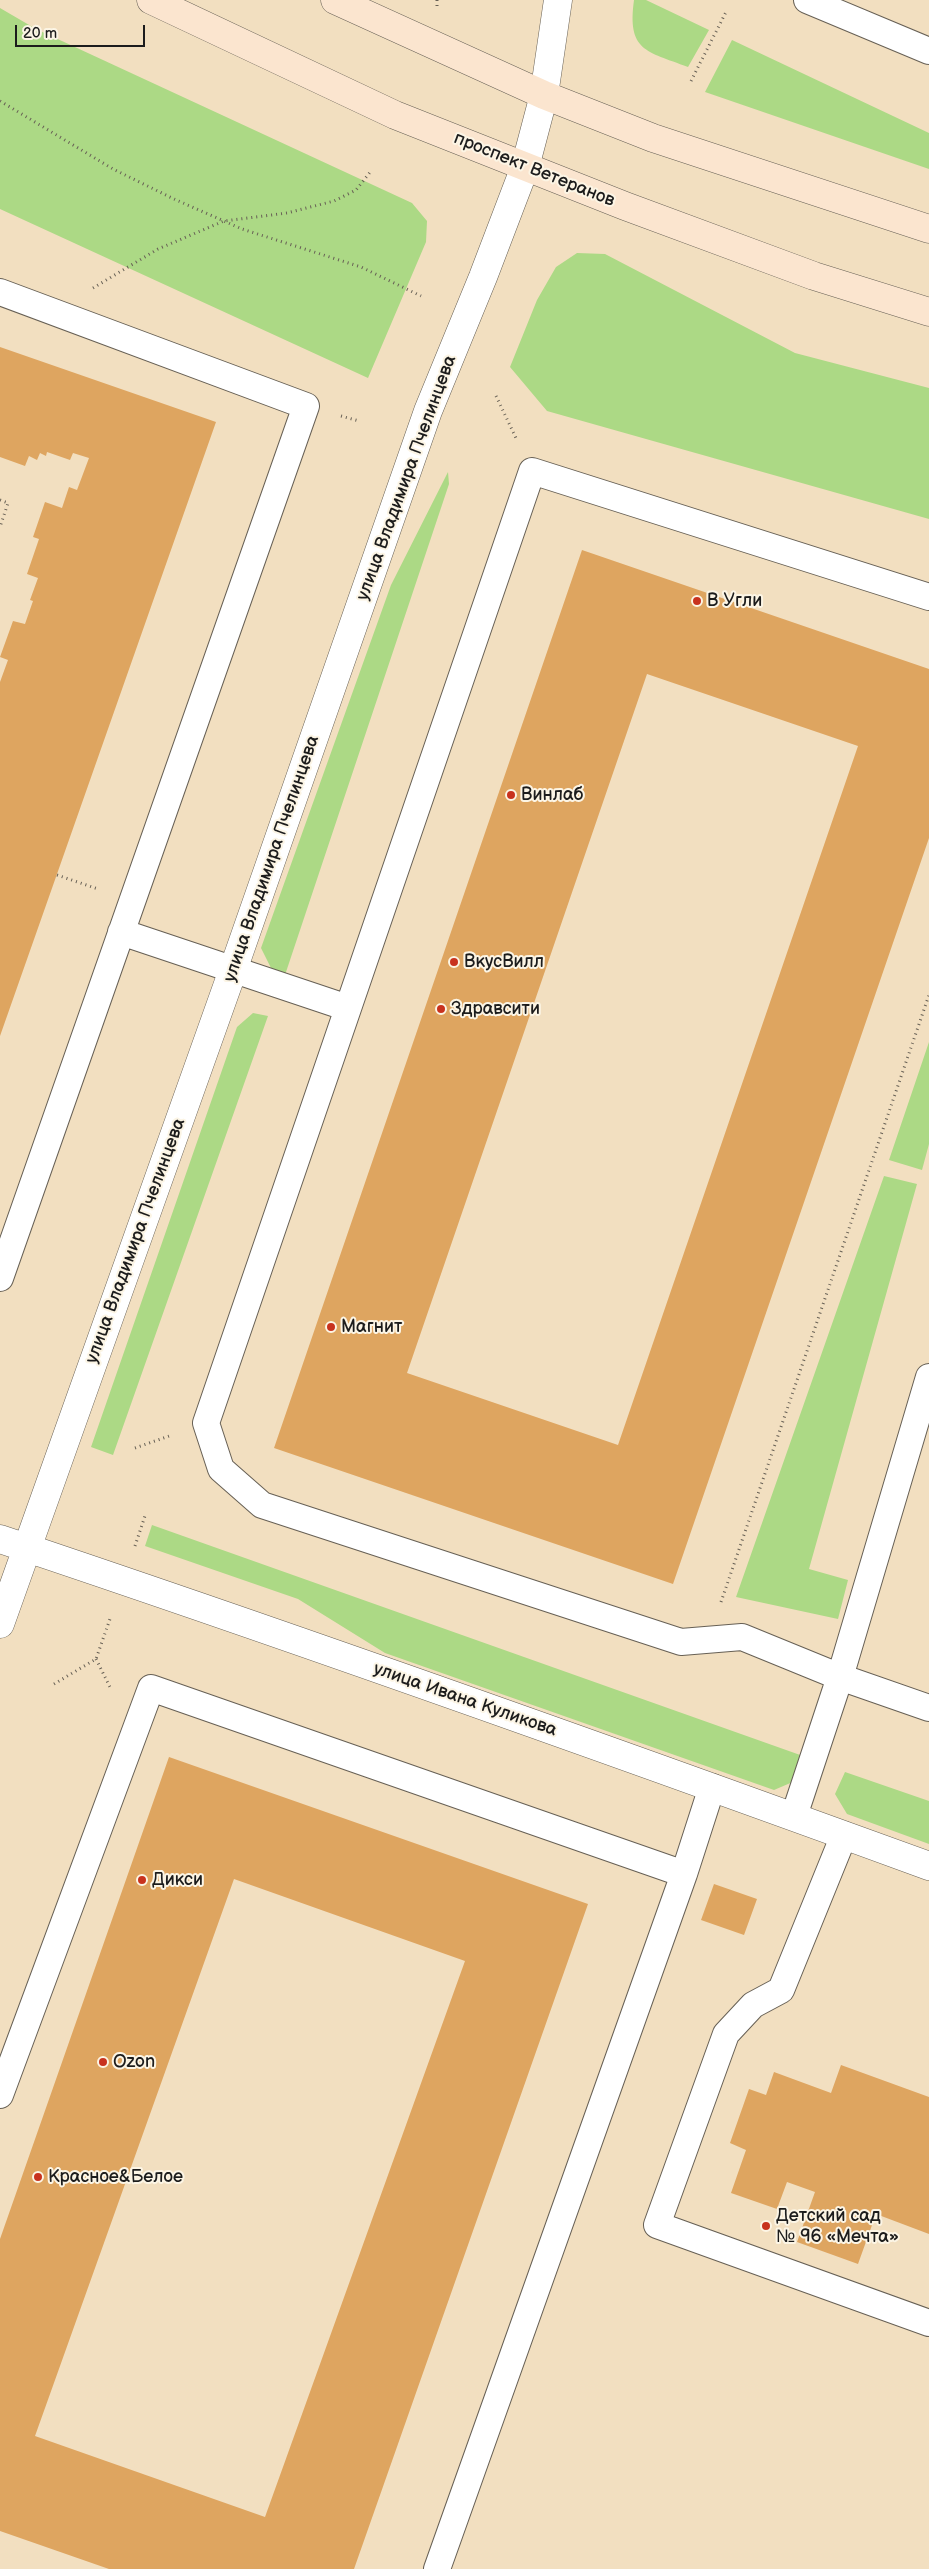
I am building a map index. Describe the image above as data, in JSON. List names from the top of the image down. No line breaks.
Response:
{"streets":{"main road":["проспект Ветеранов"],"street":["улица Владимира Пчелинцева","улица Ивана Куликова"]},"crossings":[["проспект Ветеранов","улица Владимира Пчелинцева"],["улица Владимира Пчелинцева","улица Ивана Куликова"]],"places":["В Угли","Винлаб","ВкусВилл","Здравсити","Магнит","Дикси","Ozon","Красное&Белое","Детский сад № 96 «Мечта»"],"scale_bar":"20 m"}
